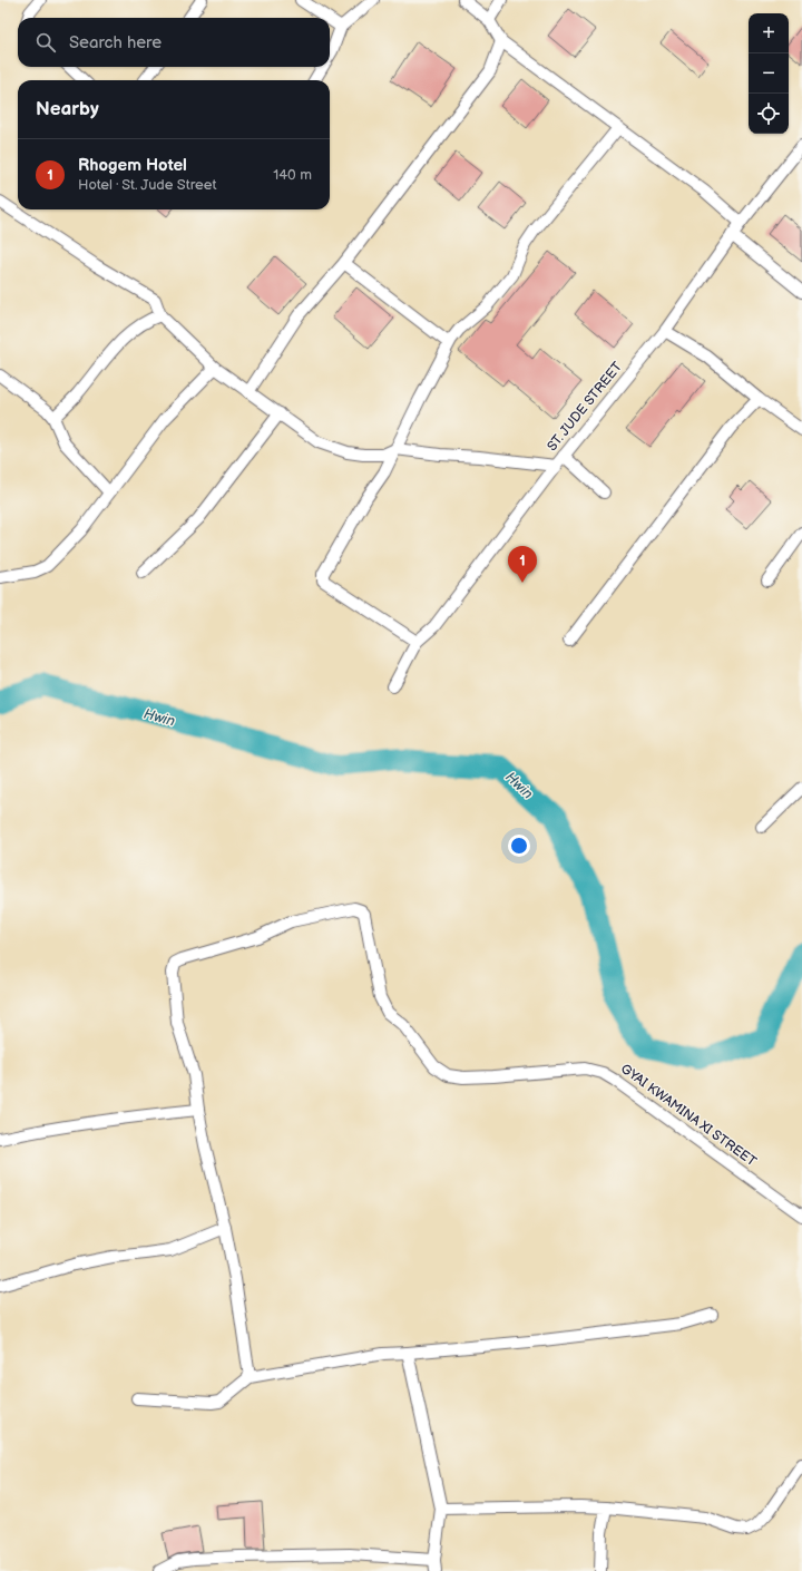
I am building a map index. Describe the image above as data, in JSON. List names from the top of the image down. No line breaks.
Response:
{"streets":{"street":["ST. JUDE STREET","GYAI KWAMINA XI STREET"]},"water":["Hwin"],"page":{"map_buttons":["+","−"],"search":"Search here","heading":"Nearby","list":[{"mark":"1","name":"Rhogem Hotel","note":"Hotel · St. Jude Street","value":"140 m"}],"pins":"1"}}
